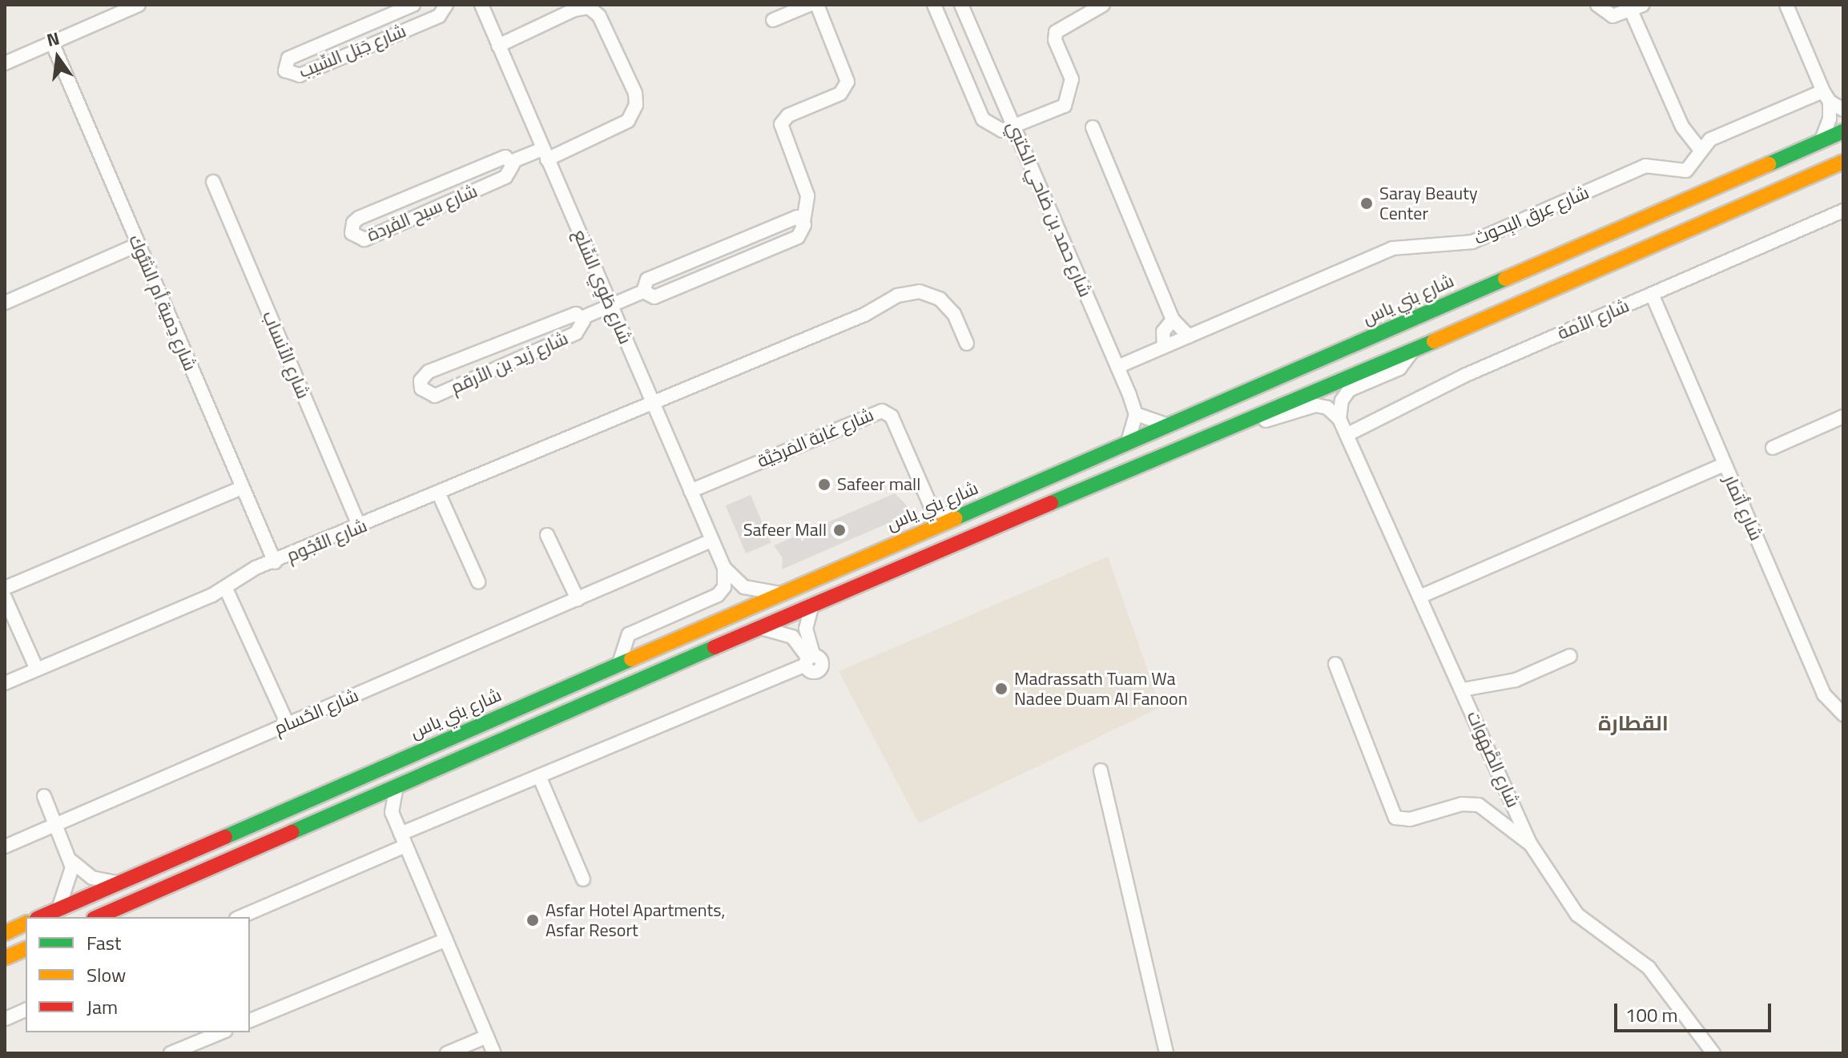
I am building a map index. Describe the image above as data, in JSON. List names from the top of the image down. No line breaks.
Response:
{"streets":{"main road":["شارع بني ياس"],"street":["شارع جَبَل السِّيب","شارع حمد بن ضاحي الكتبي","شارع سيح الفَردة","شارع عِرق البِحوث","شارع طَوِي السِّلَع","شارع دِمية أم الشُّوك","شارع الأمة","شارع الأنساب","شارع زَيد بن الأرقم","شارع غابة المَرخِيَّة","شارع أتمار","شارع النُّجُوم","شارع الحُسام","شارع الصَّهَوات"]},"crossings":[["شارع حمد بن ضاحي الكتبي","شارع عِرق البِحوث"],["شارع سيح الفَردة","شارع طَوِي السِّلَع"],["شارع طَوِي السِّلَع","شارع بني ياس"],["شارع طَوِي السِّلَع","شارع زَيد بن الأرقم"],["شارع طَوِي السِّلَع","شارع غابة المَرخِيَّة"],["شارع طَوِي السِّلَع","شارع النُّجُوم"],["شارع طَوِي السِّلَع","شارع الحُسام"],["شارع بني ياس","شارع غابة المَرخِيَّة"],["شارع دِمية أم الشُّوك","شارع النُّجُوم"],["شارع الأمة","شارع أتمار"],["شارع الأمة","شارع الصَّهَوات"],["شارع الأنساب","شارع النُّجُوم"]],"districts":["القطارة"],"places":["Saray Beauty Center","Safeer mall","Safeer Mall","Madrassath Tuam Wa Nadee Duam Al Fanoon","Asfar Hotel Apartments, Asfar Resort"],"legend":["Fast","Slow","Jam"],"scale_bar":"100 m","north":"top"}
